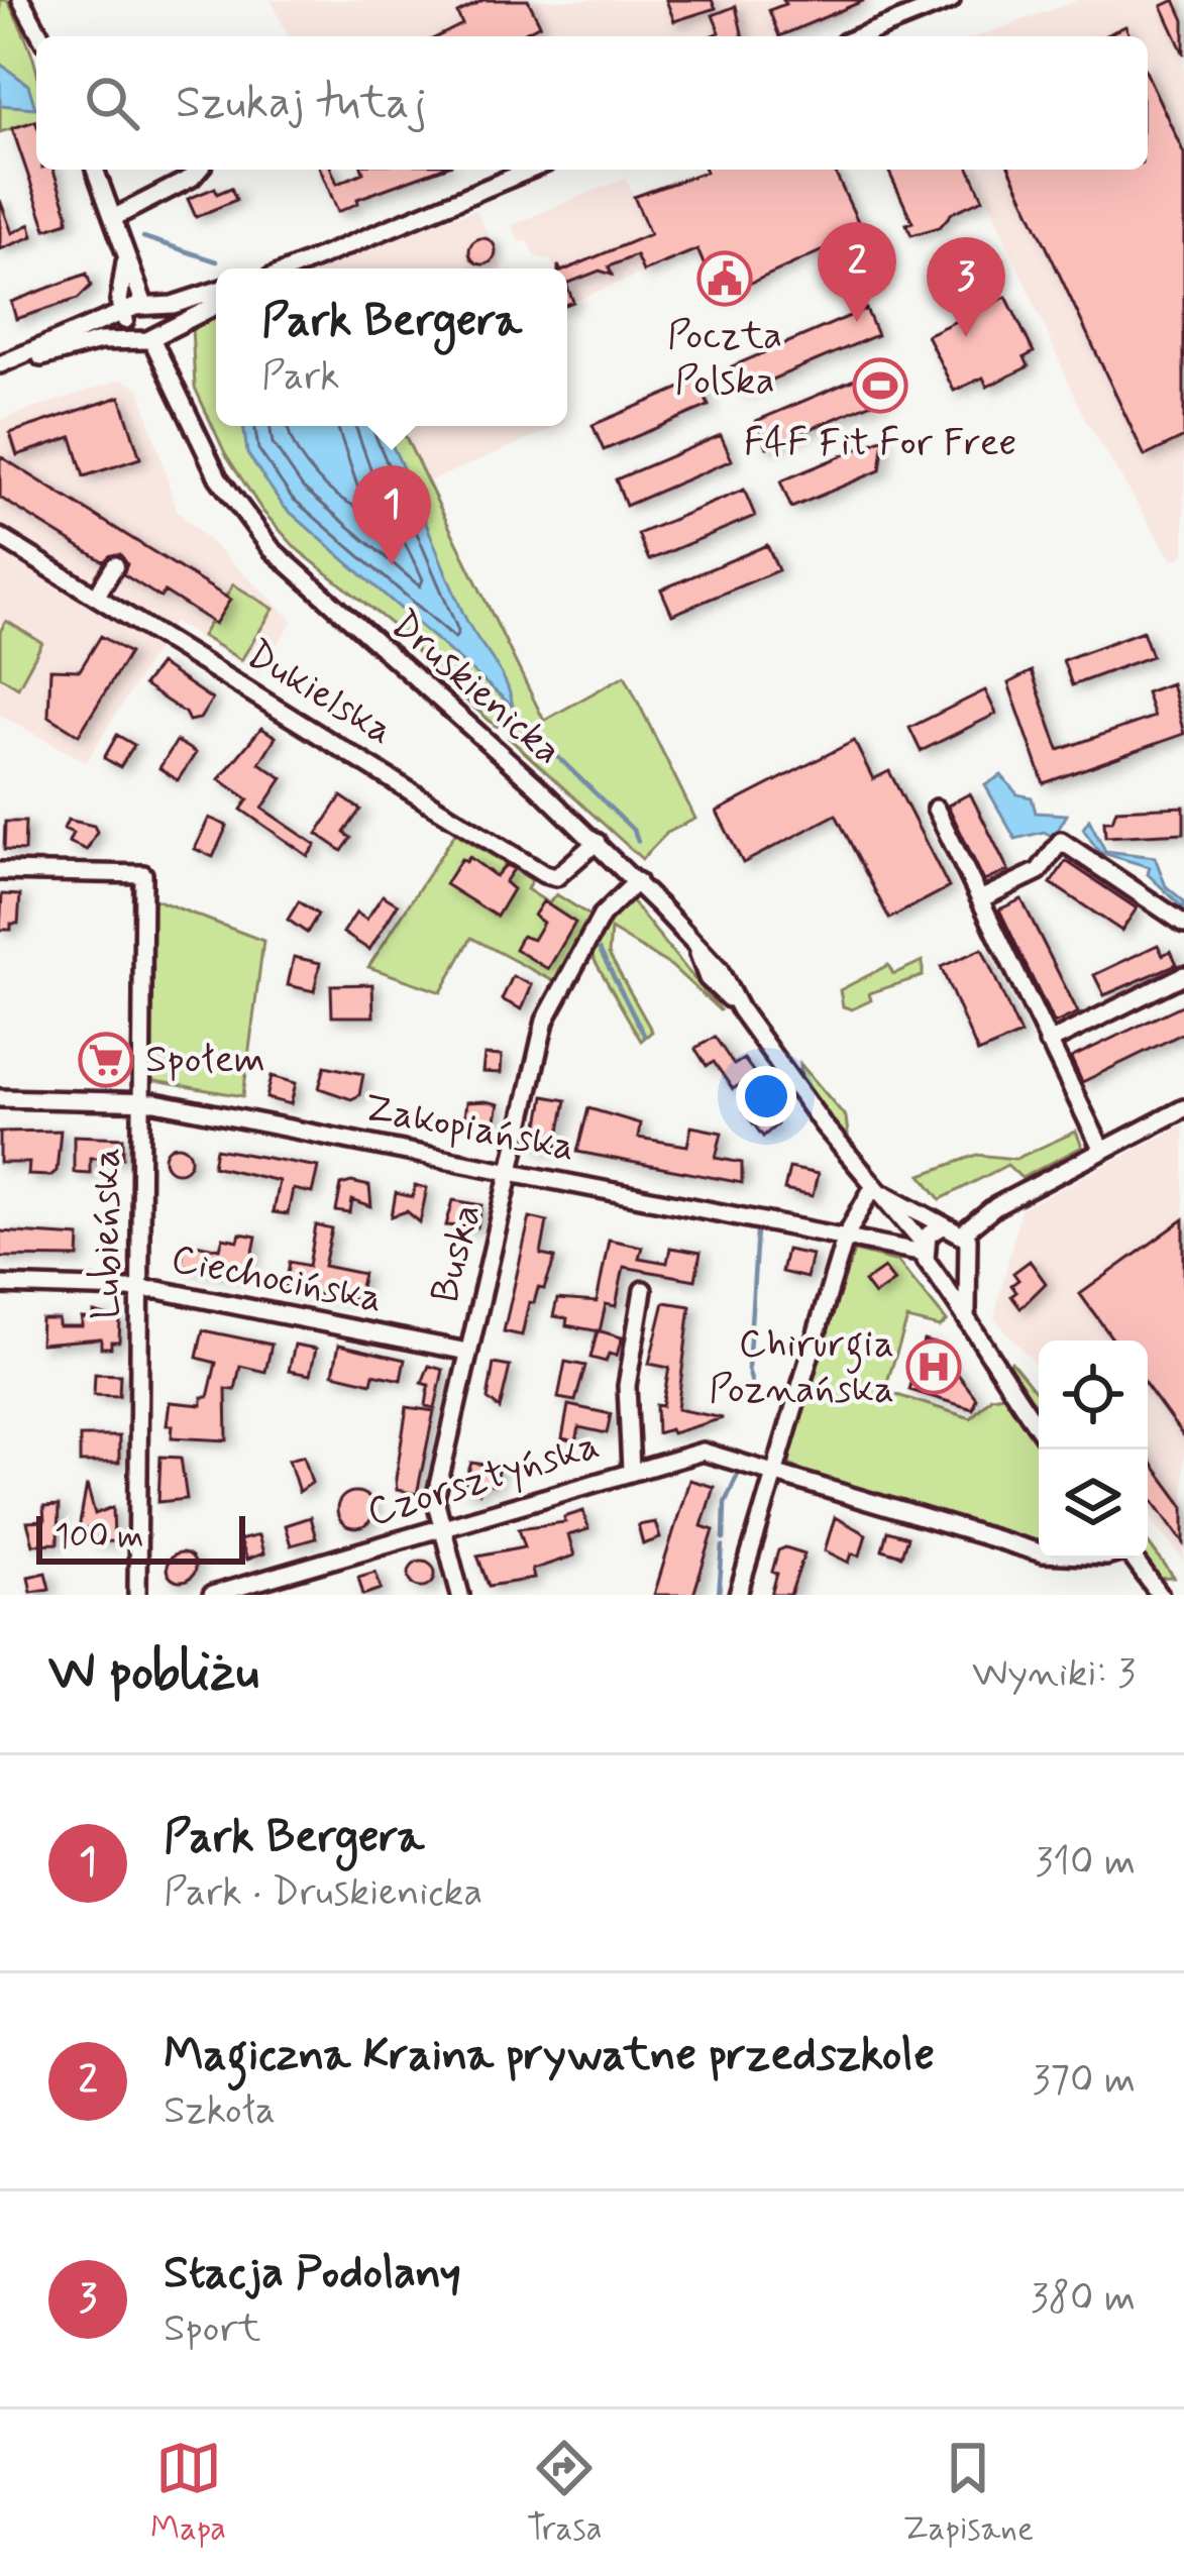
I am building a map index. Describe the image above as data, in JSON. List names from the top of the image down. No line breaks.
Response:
{"streets":{"street":["Druskienicka","Dukielska","Zakopiańska","Lubieńska","Buska","Ciechocińska","Czorsztyńska"]},"crossings":[["Druskienicka","Dukielska"],["Druskienicka","Zakopiańska"],["Druskienicka","Buska"],["Zakopiańska","Lubieńska"],["Zakopiańska","Buska"],["Lubieńska","Ciechocińska"],["Buska","Ciechocińska"],["Buska","Czorsztyńska"]],"places":{"public building":["Poczta Polska"],"sports":["F4F Fit For Free"],"supermarket":["Społem"],"hospital":["Chirurgia Poznańska"]},"scale_bar":"100 m","page":{"search":"Szukaj tutaj","pins":["2","3","1"],"popup":["Park Bergera","Park"],"scale":"100 m","heading":["W pobliżu","Wyniki: 3"],"list":[{"mark":"1","name":"Park Bergera","note":"Park · Druskienicka","value":"310 m"},{"mark":"2","name":"Magiczna Kraina prywatne przedszkole","note":"Szkoła","value":"370 m"},{"mark":"3","name":"Stacja Podolany","note":"Sport","value":"380 m"}],"nav":["Mapa","Trasa","Zapisane"]}}
